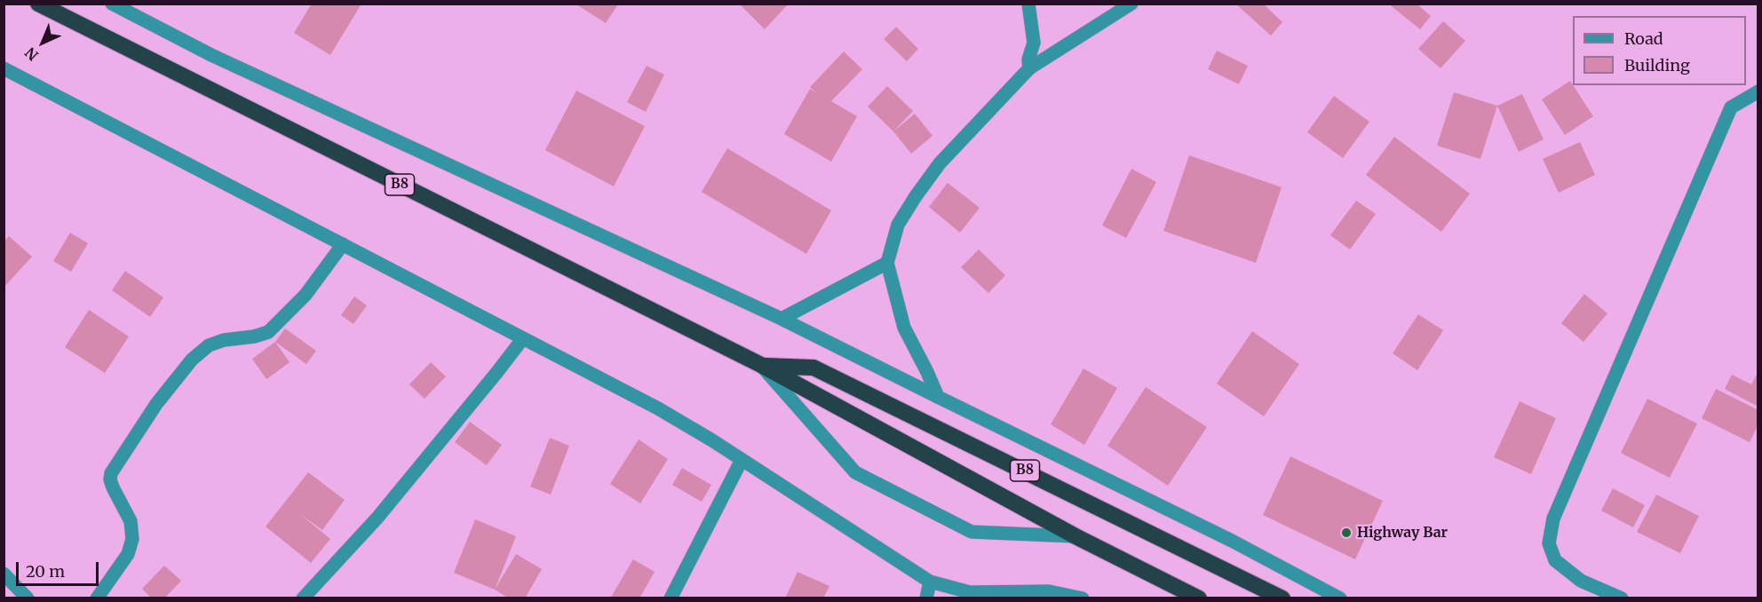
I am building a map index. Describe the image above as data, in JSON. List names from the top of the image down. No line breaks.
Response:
{"streets":{"highway":["B8"]},"places":["Highway Bar"],"legend":["Road","Building"],"scale_bar":"20 m","north":"bottom left"}
